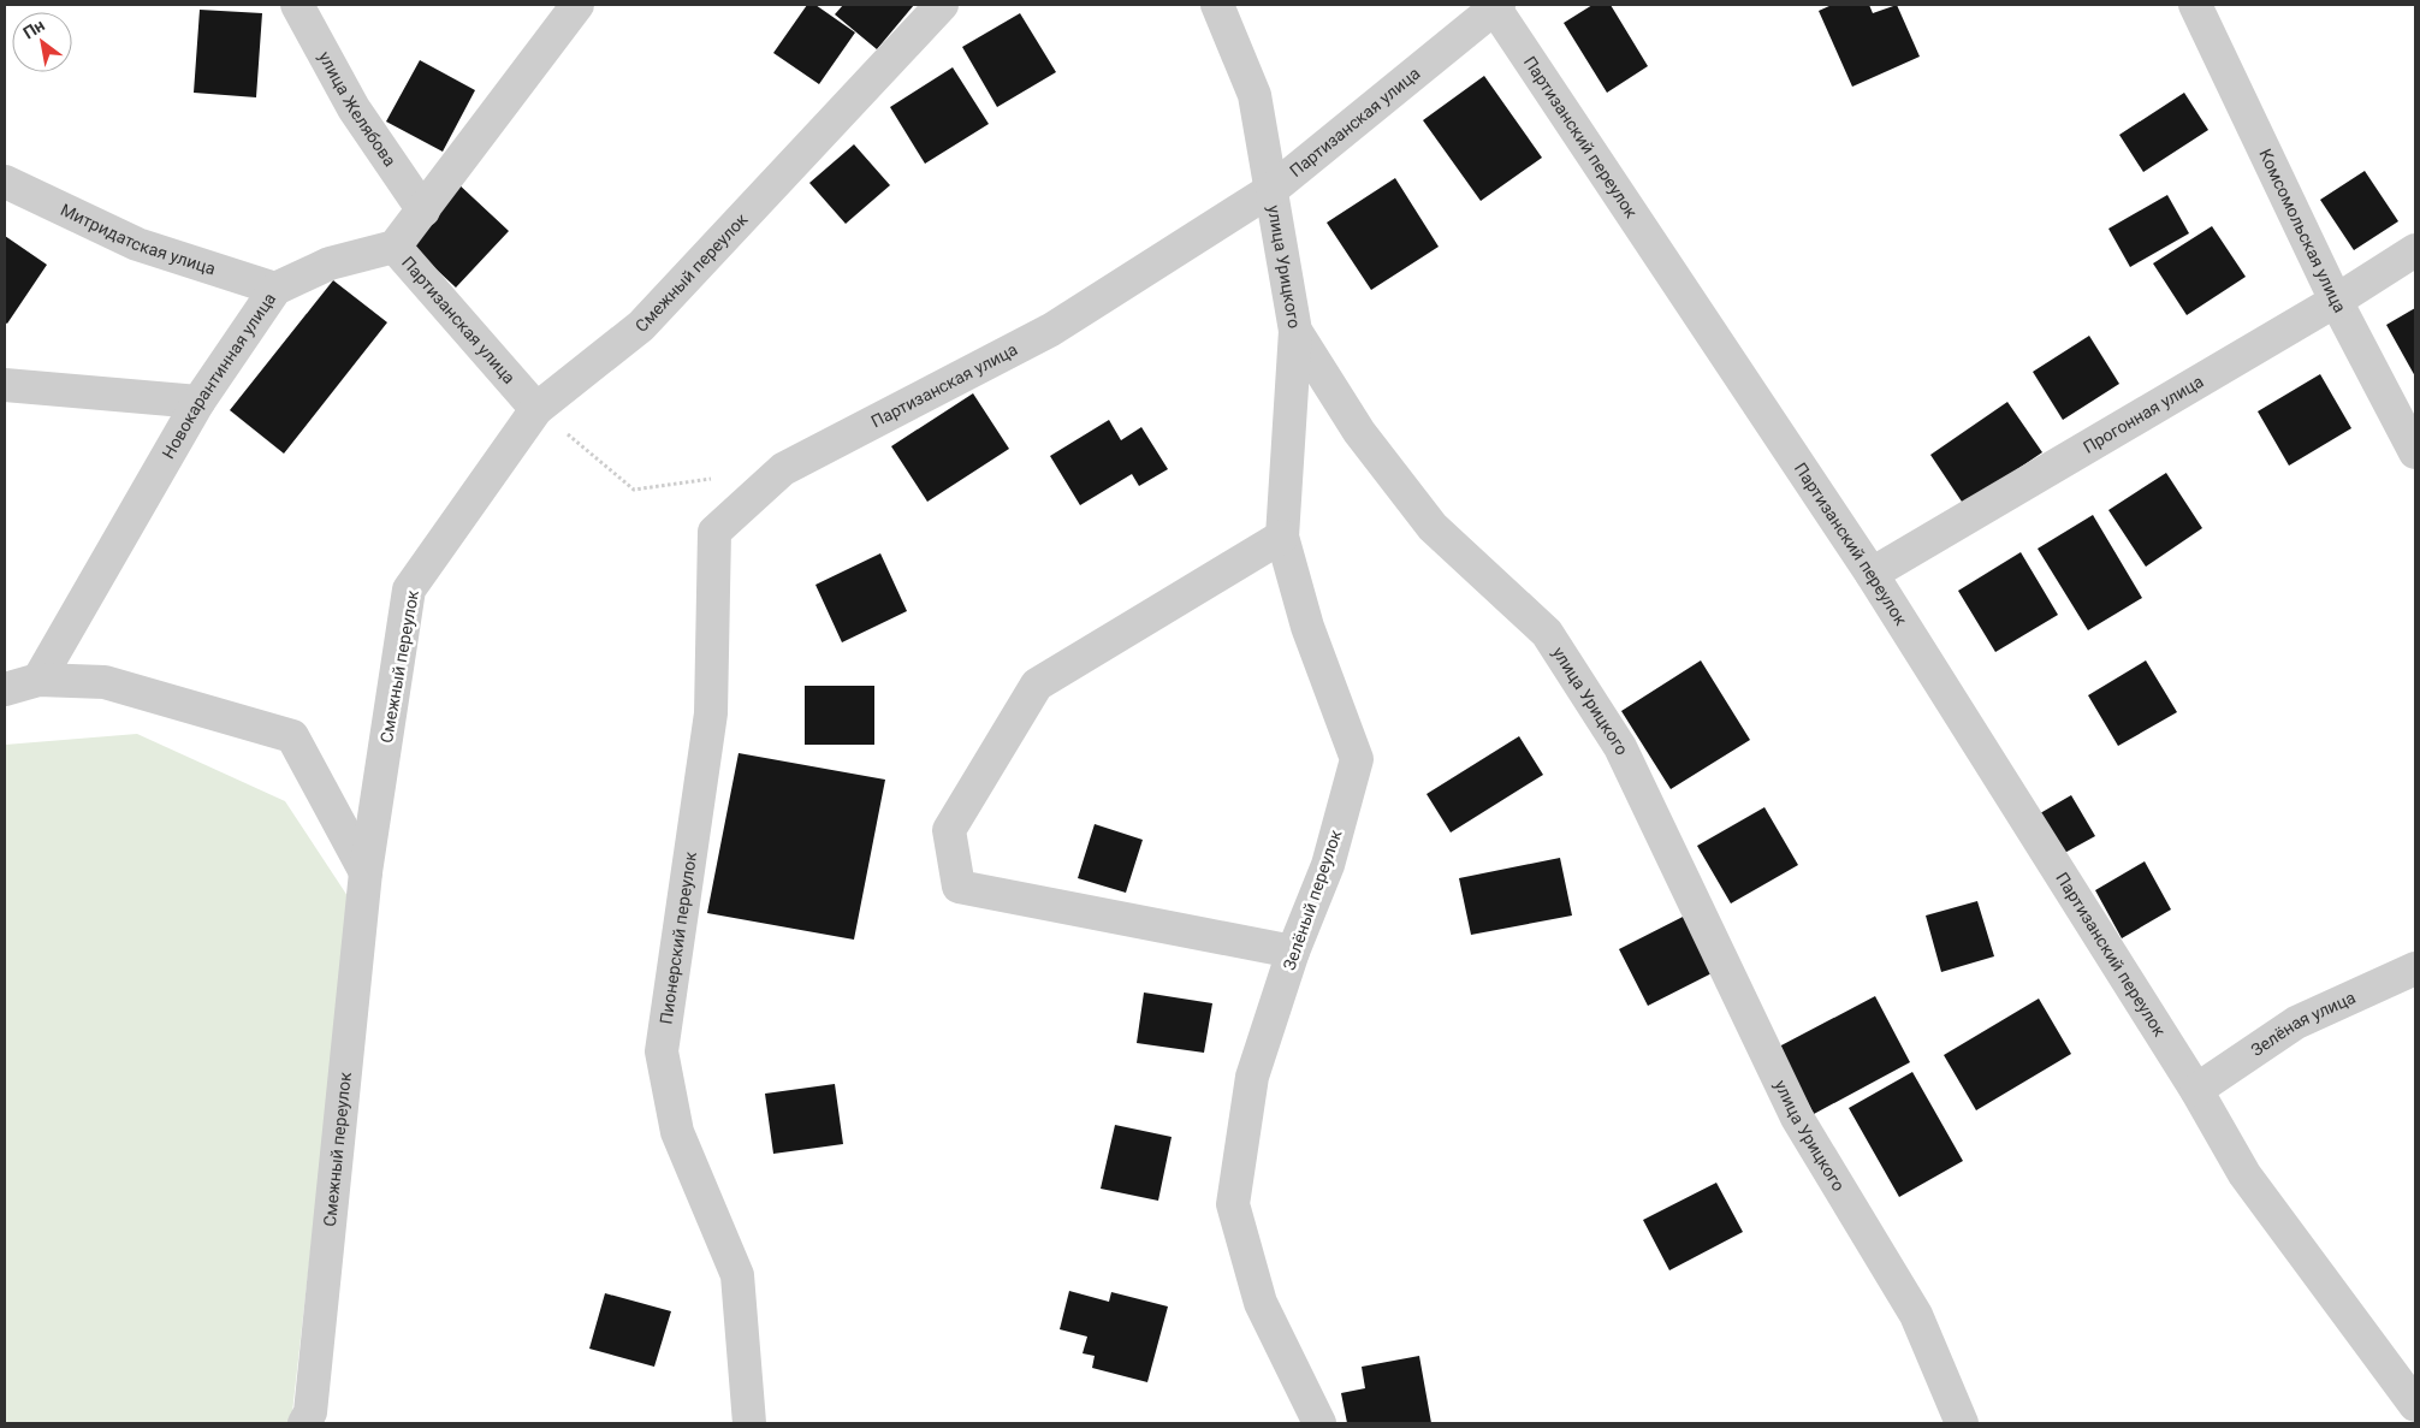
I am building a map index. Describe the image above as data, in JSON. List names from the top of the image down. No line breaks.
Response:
{"streets":{"street":["улица Желябова","Партизанская улица","Партизанский переулок","Комсомольская улица","Митридатская улица","улица Урицкого","Смежный переулок","Новокарантинная улица","Прогонная улица","Зелёный переулок","Пионерский переулок","Зелёная улица"]},"crossings":[["Партизанская улица","Партизанский переулок"],["Партизанская улица","улица Урицкого"],["Партизанская улица","Смежный переулок"],["Партизанская улица","Новокарантинная улица"],["Партизанская улица","Пионерский переулок"],["Партизанский переулок","Прогонная улица"],["Партизанский переулок","Зелёная улица"],["Комсомольская улица","Прогонная улица"],["Митридатская улица","Новокарантинная улица"],["улица Урицкого","Зелёный переулок"]],"north":"top left"}
